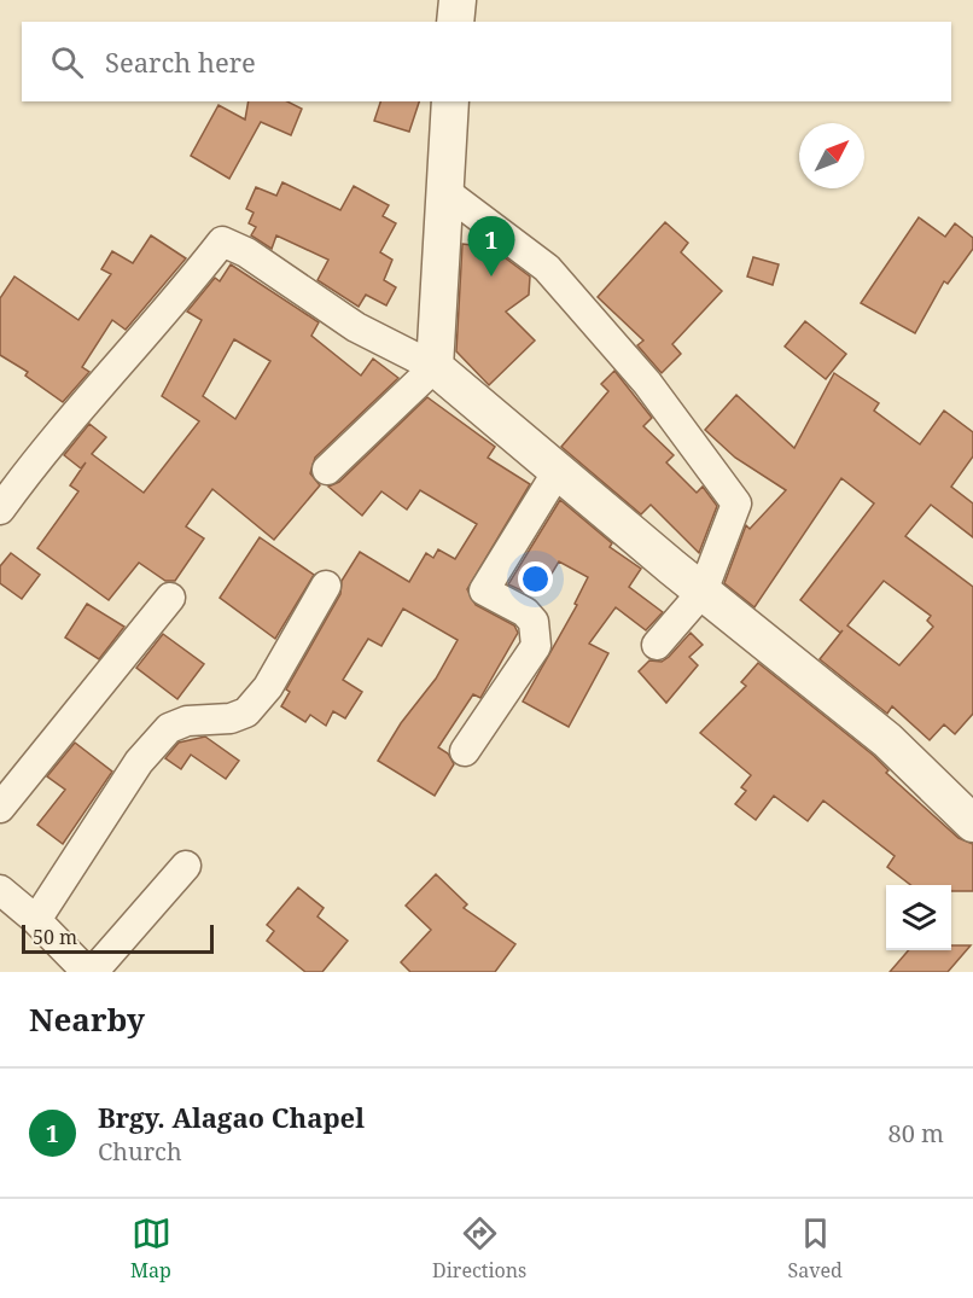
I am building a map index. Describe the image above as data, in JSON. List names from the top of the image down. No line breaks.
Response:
{"scale_bar":"50 m","north":"top right","page":{"search":"Search here","pins":"1","scale":"50 m","heading":"Nearby","list":[{"mark":"1","name":"Brgy. Alagao Chapel","note":"Church","value":"80 m"}],"nav":["Map","Directions","Saved"]}}
